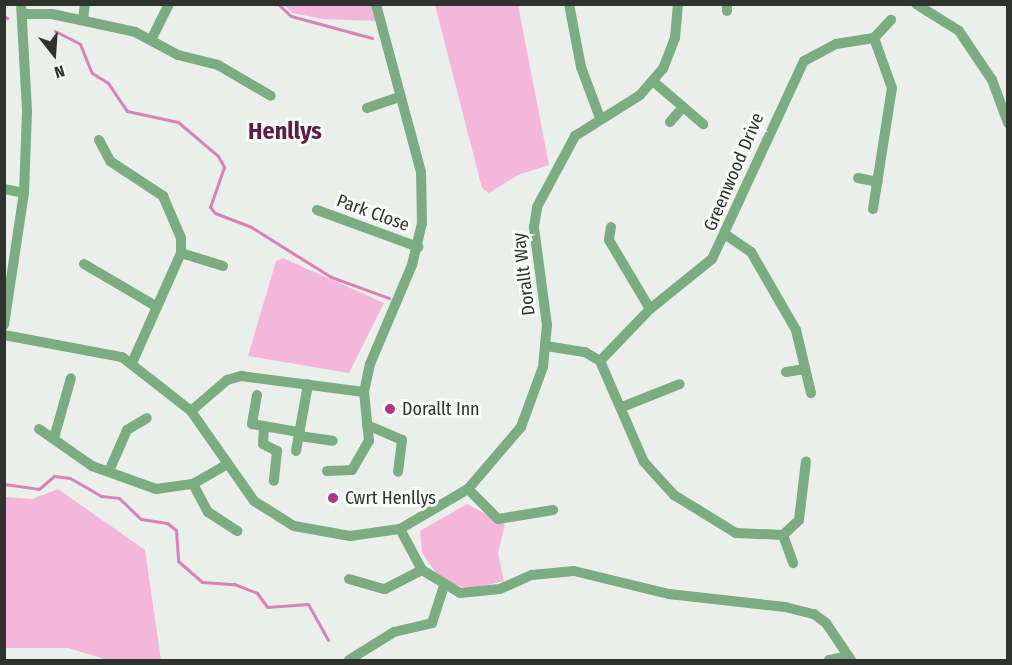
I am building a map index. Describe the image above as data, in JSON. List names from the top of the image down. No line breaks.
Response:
{"streets":{"street":["Greenwood Drive","Park Close","Dorallt Way"]},"districts":["Henllys"],"places":["Dorallt Inn","Cwrt Henllys"],"north":"bottom"}
